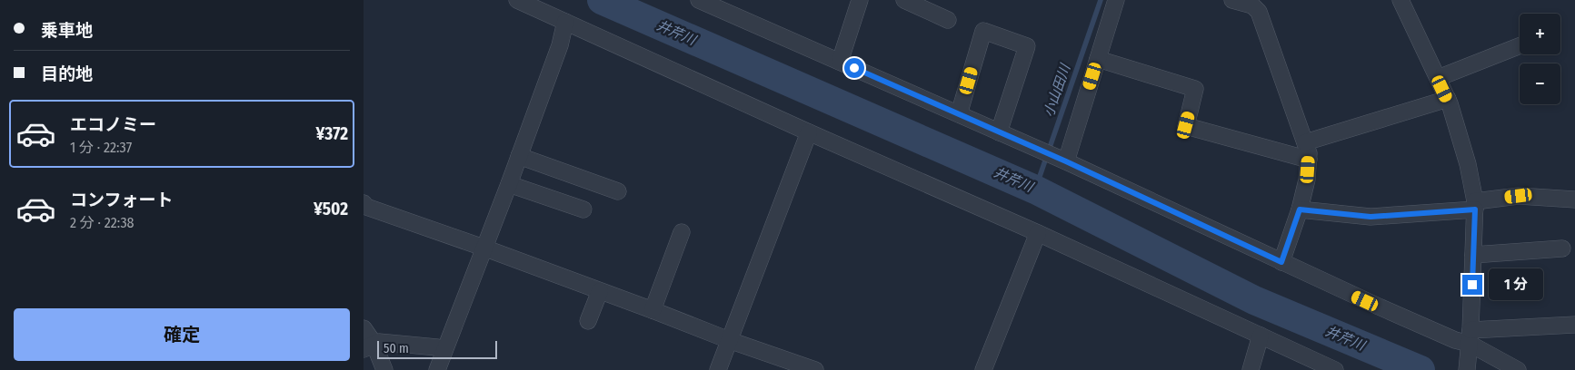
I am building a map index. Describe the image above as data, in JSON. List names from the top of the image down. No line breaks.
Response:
{"water":["井芹川","小山田川"],"scale_bar":"50 m","page":{"banner":["乗車地","目的地"],"map_buttons":["+","−"],"list":[{"name":"エコノミー","note":"1 分 · 22:37","value":"¥372"},{"name":"コンフォート","note":"2 分 · 22:38","value":"¥502"}],"bubble":"1 分","buttons":"確定","scale":"50 m"}}
